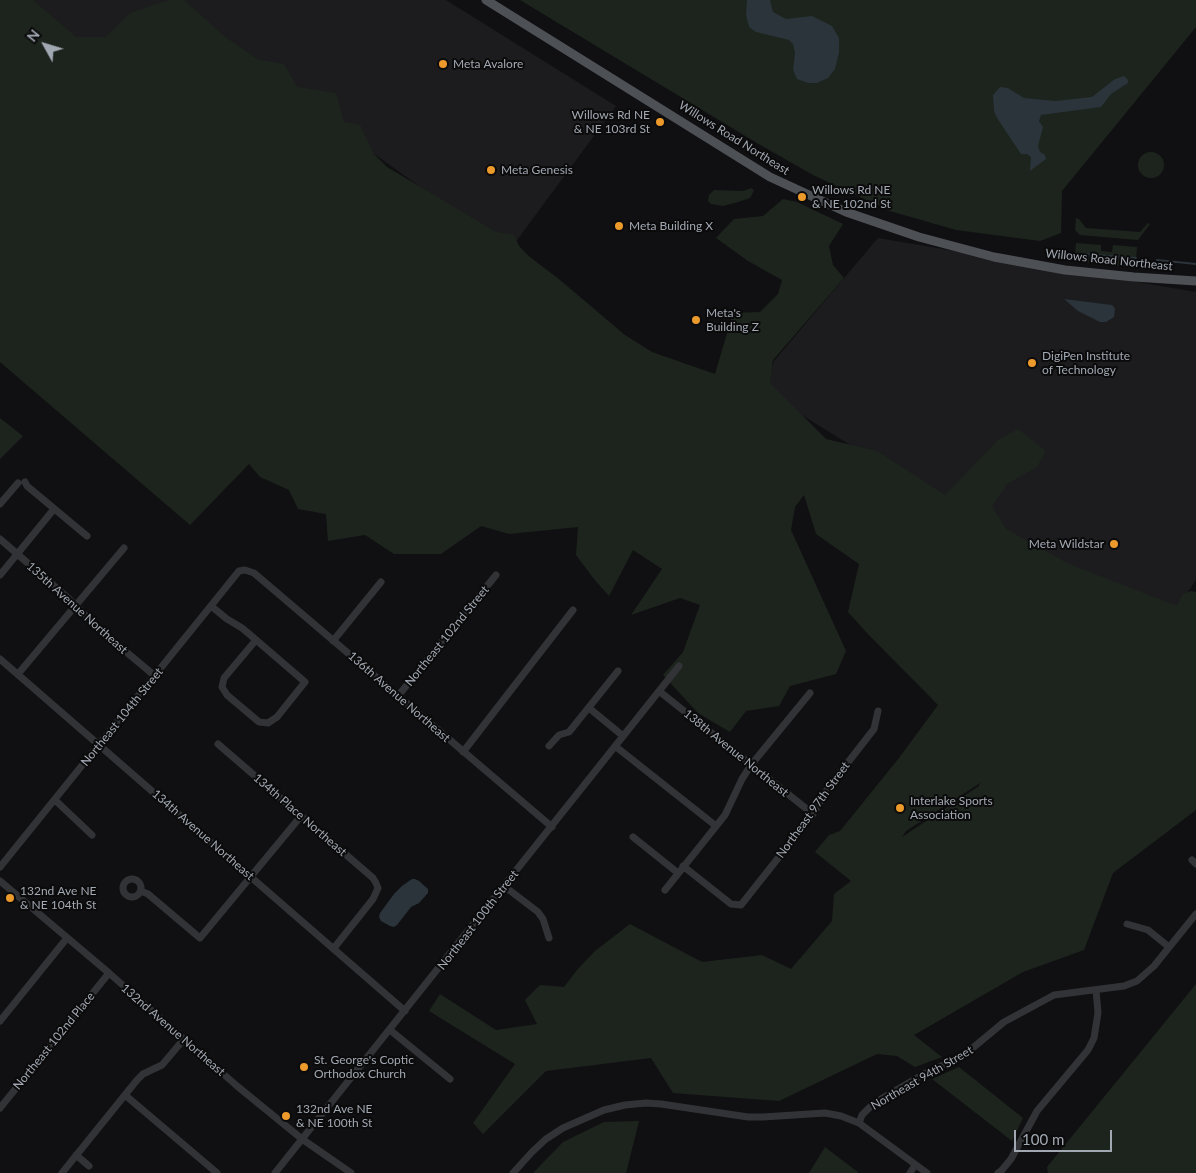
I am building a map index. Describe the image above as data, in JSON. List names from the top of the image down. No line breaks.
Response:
{"streets":{"main road":["Willows Road Northeast"],"street":["135th Avenue Northeast","Northeast 102nd Street","136th Avenue Northeast","Northeast 104th Street","138th Avenue Northeast","Northeast 97th Street","134th Place Northeast","134th Avenue Northeast","Northeast 100th Street","132nd Avenue Northeast","Northeast 102nd Place","Northeast 94th Street"]},"crossings":[["135th Avenue Northeast","Northeast 104th Street"],["Northeast 102nd Street","136th Avenue Northeast"],["136th Avenue Northeast","Northeast 104th Street"],["136th Avenue Northeast","Northeast 100th Street"],["Northeast 104th Street","134th Avenue Northeast"],["138th Avenue Northeast","Northeast 97th Street"],["138th Avenue Northeast","Northeast 100th Street"],["134th Place Northeast","134th Avenue Northeast"],["134th Avenue Northeast","Northeast 100th Street"],["Northeast 100th Street","132nd Avenue Northeast"],["132nd Avenue Northeast","Northeast 102nd Place"]],"places":["Meta Avalore","Willows Rd NE & NE 103rd St","Meta Genesis","Willows Rd NE & NE 102nd St","Meta Building X","Meta's Building Z","DigiPen Institute of Technology","Meta Wildstar","Interlake Sports Association","132nd Ave NE & NE 104th St","St. George's Coptic Orthodox Church","132nd Ave NE & NE 100th St"],"scale_bar":"100 m","north":"top left"}
